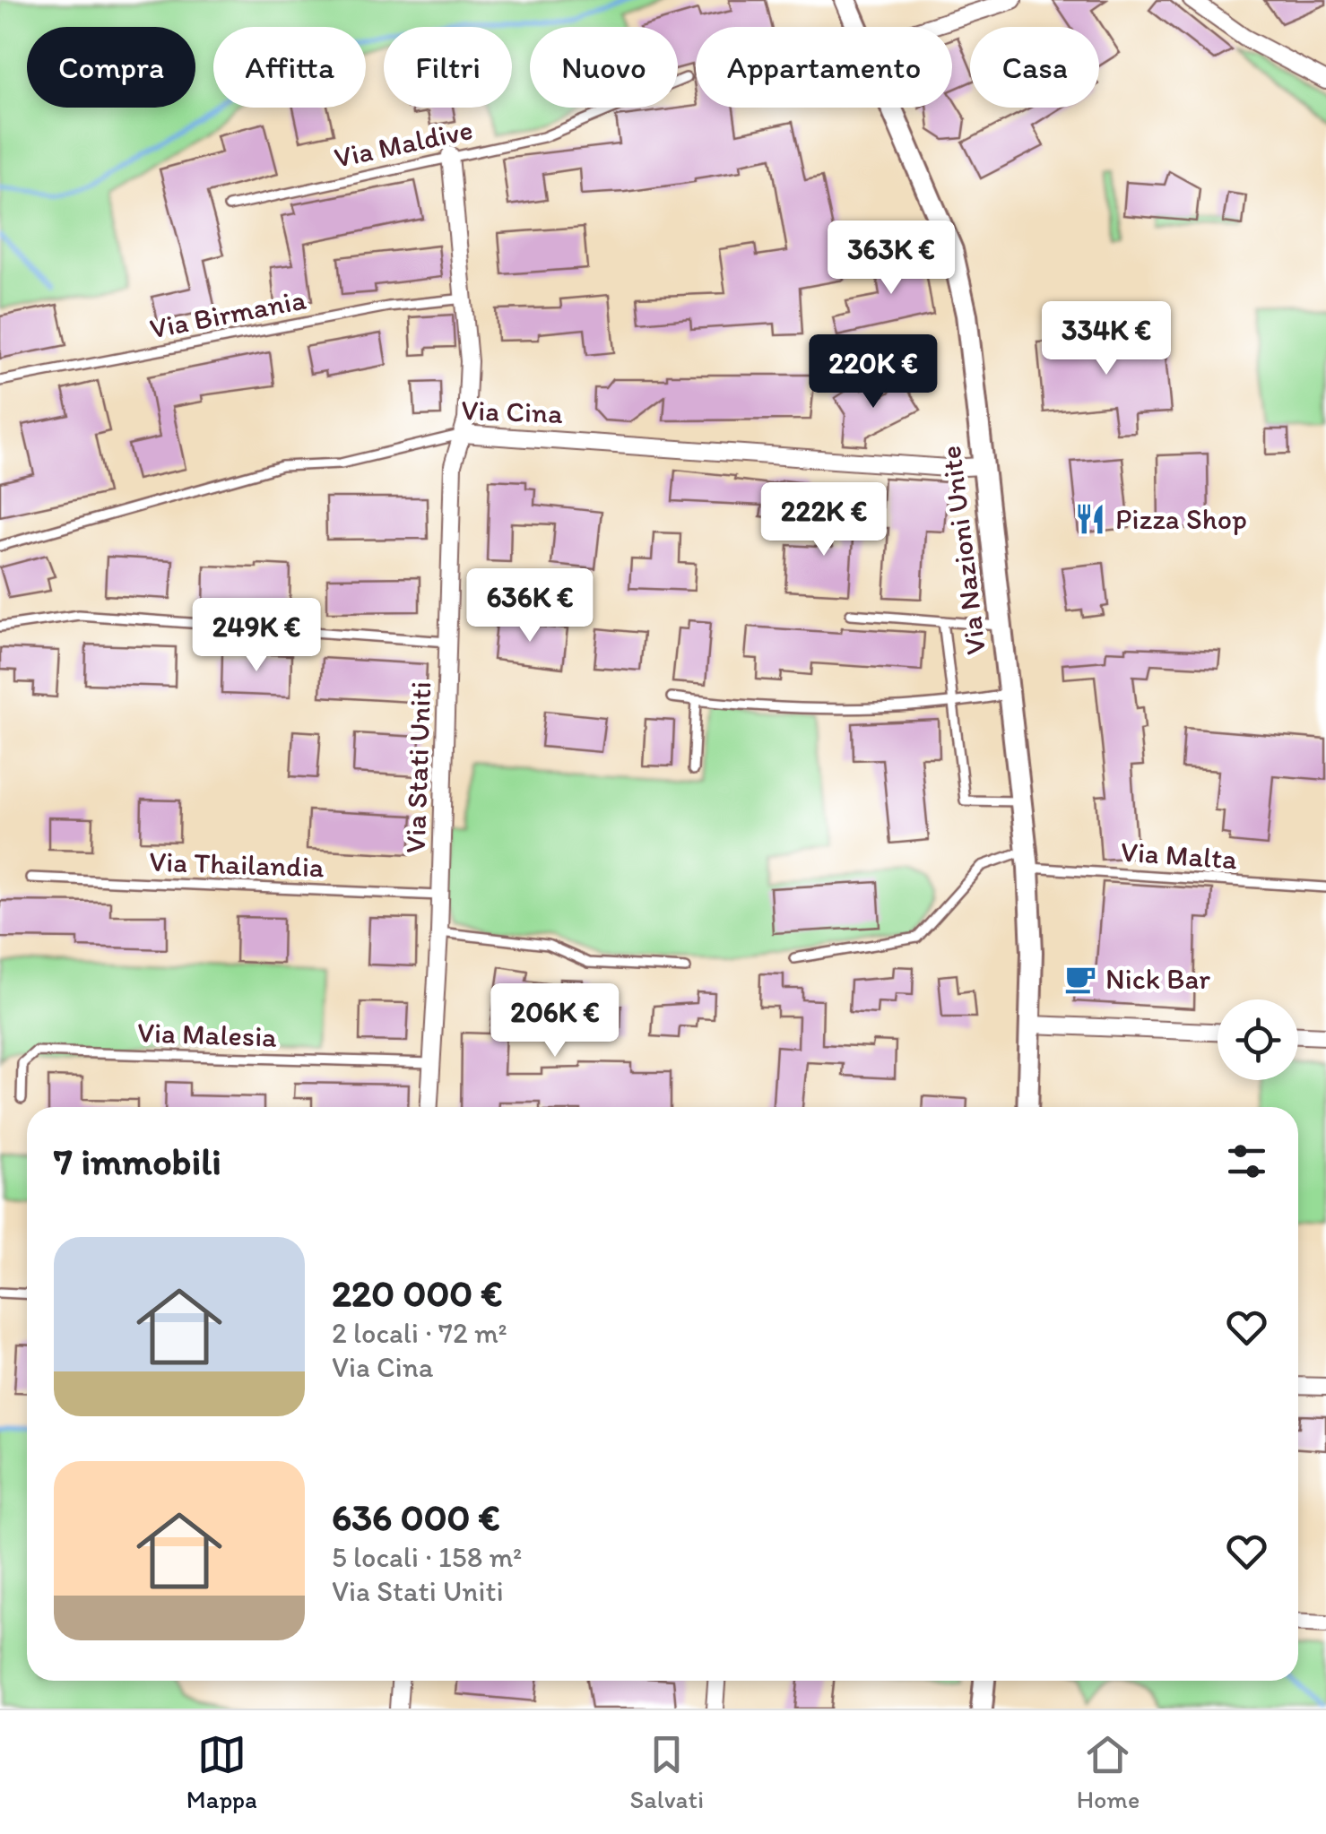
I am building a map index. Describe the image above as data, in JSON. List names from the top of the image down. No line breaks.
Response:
{"streets":{"street":["Via Cina","Via Nazioni Unite","Via Stati Uniti"],"lane":["Via Maldive","Via Birmania","Via Malta","Via Thailandia","Via Malesia"]},"crossings":[["Via Maldive","Via Stati Uniti"],["Via Birmania","Via Stati Uniti"],["Via Cina","Via Nazioni Unite"],["Via Cina","Via Stati Uniti"],["Via Nazioni Unite","Via Malta"],["Via Stati Uniti","Via Thailandia"],["Via Stati Uniti","Via Malesia"]],"places":{"restaurant":["Pizza Shop"],"cafe":["Nick Bar"]},"page":{"chip":["Compra","Affitta","Filtri","Nuovo","Appartamento","Casa"],"price":["363K €","334K €","220K €","222K €","636K €","249K €","206K €"],"heading":"7 immobili","list":[{"name":"220 000 €","note":"2 locali · 72 m² · Via Cina"},{"name":"636 000 €","note":"5 locali · 158 m² · Via Stati Uniti"}],"tabs":["Mappa","Salvati","Home"]}}
